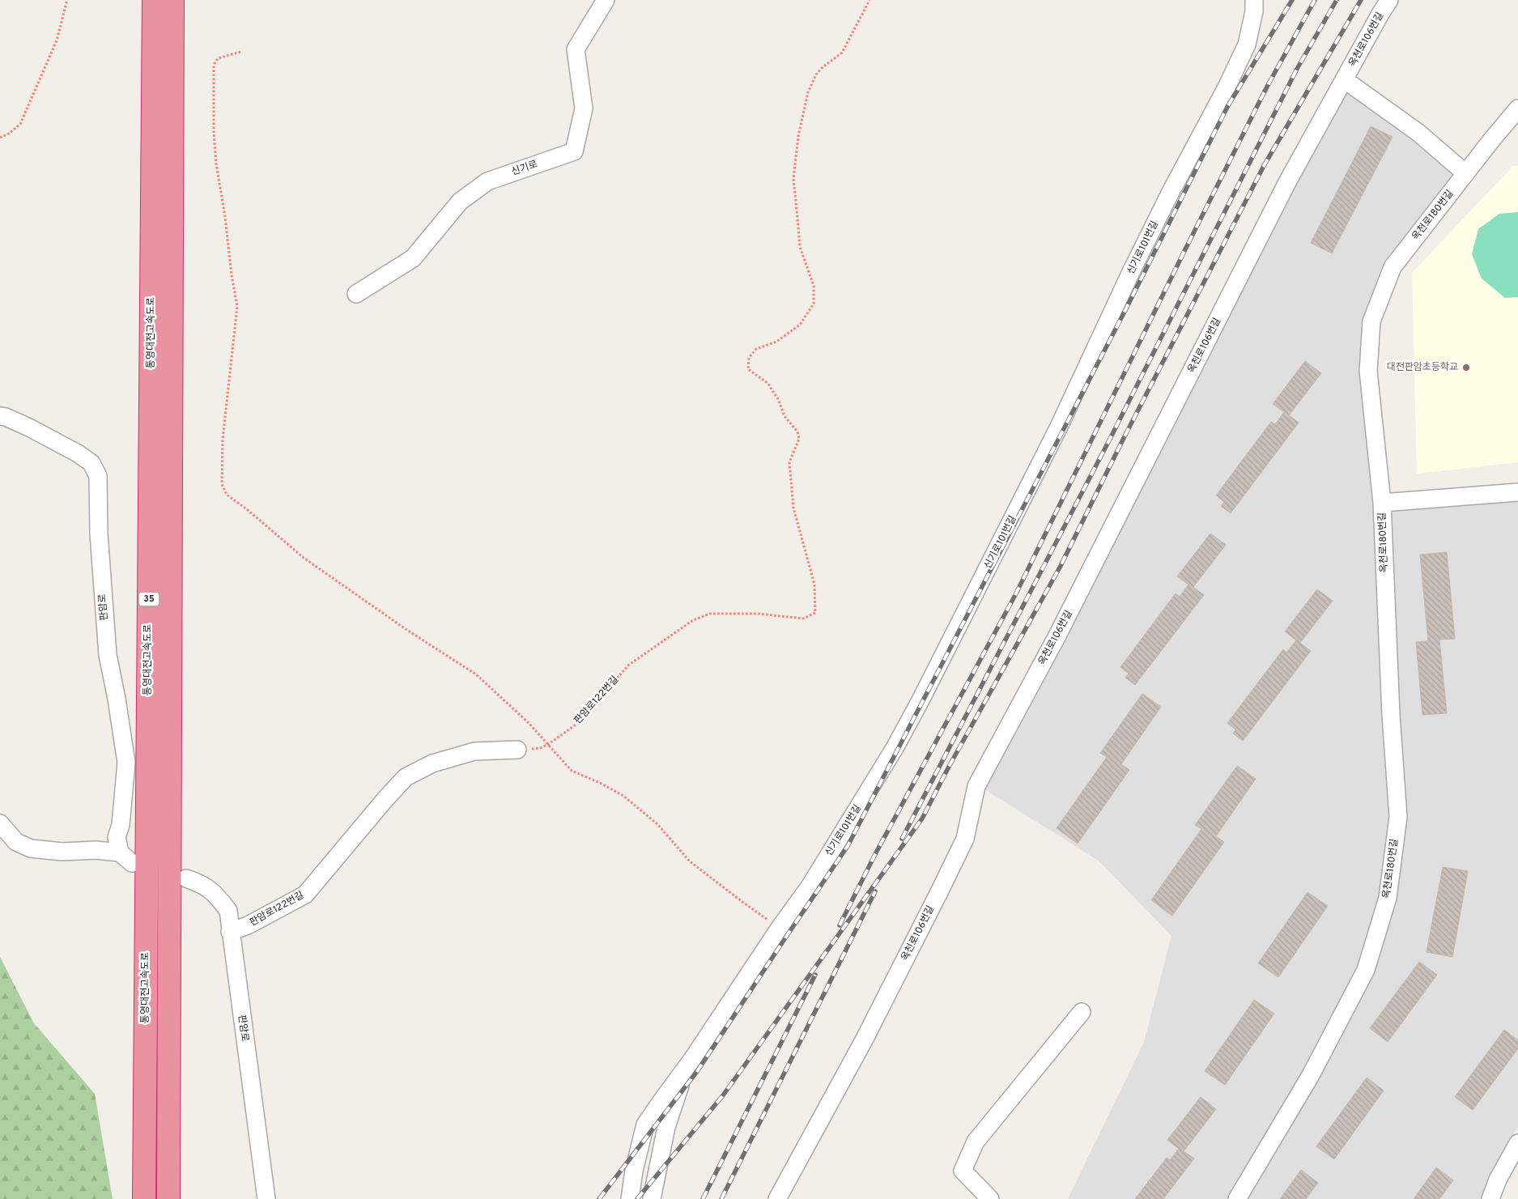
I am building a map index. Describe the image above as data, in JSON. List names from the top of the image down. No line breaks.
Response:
{"streets":{"highway":["통영대전고속도로","35"],"street":["옥천로106번길","신기로","옥천로180번길","신기로101번길","판암로","판암로122번길"]},"crossings":[["판암로","판암로122번길"]],"places":["대전판암초등학교"]}
